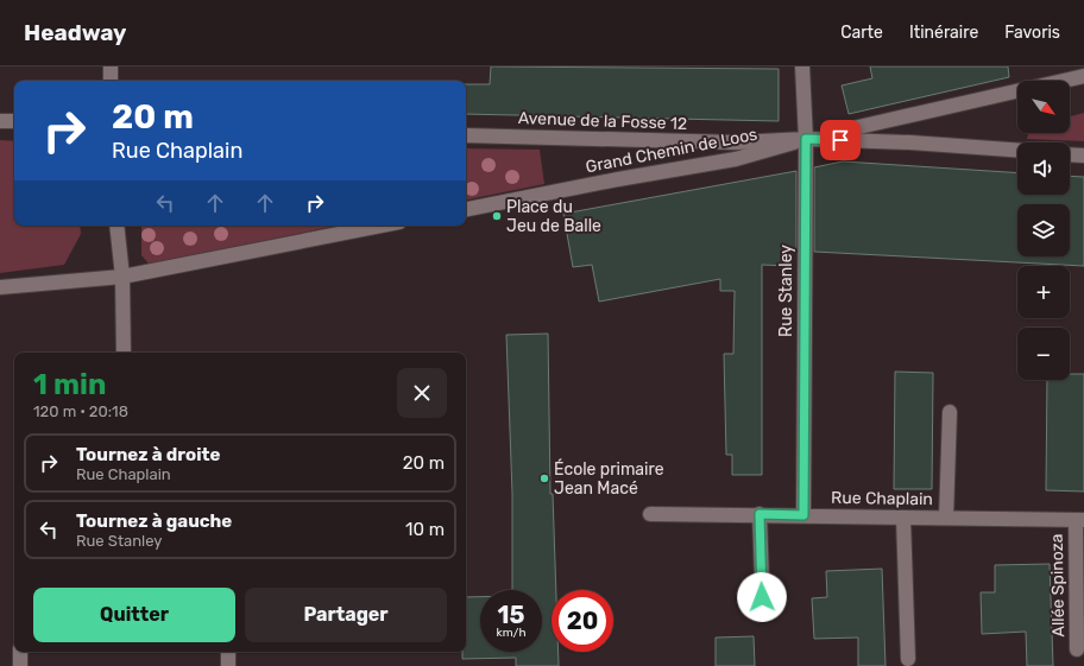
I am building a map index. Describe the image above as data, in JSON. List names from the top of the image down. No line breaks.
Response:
{"streets":{"street":["Avenue de la Fosse 12","Grand Chemin de Loos","Rue Stanley","Rue Chaplain","Allée Spinoza"]},"crossings":[["Avenue de la Fosse 12","Grand Chemin de Loos"],["Avenue de la Fosse 12","Rue Stanley"],["Grand Chemin de Loos","Rue Stanley"],["Rue Stanley","Rue Chaplain"],["Rue Chaplain","Allée Spinoza"]],"places":["Place du Jeu de Balle","École primaire Jean Macé"],"north":"bottom right","page":{"header":"Headway","nav":["Carte","Itinéraire","Favoris"],"map_buttons":["+","−"],"turn":["20 m","Rue Chaplain"],"heading":["1 min","120 m · 20:18"],"list":[{"name":"Tournez à droite","note":"Rue Chaplain","value":"20 m"},{"name":"Tournez à gauche","note":"Rue Stanley","value":"10 m"}],"buttons":["Quitter","Partager"],"speed":"15 km/h","limit":"20"}}
